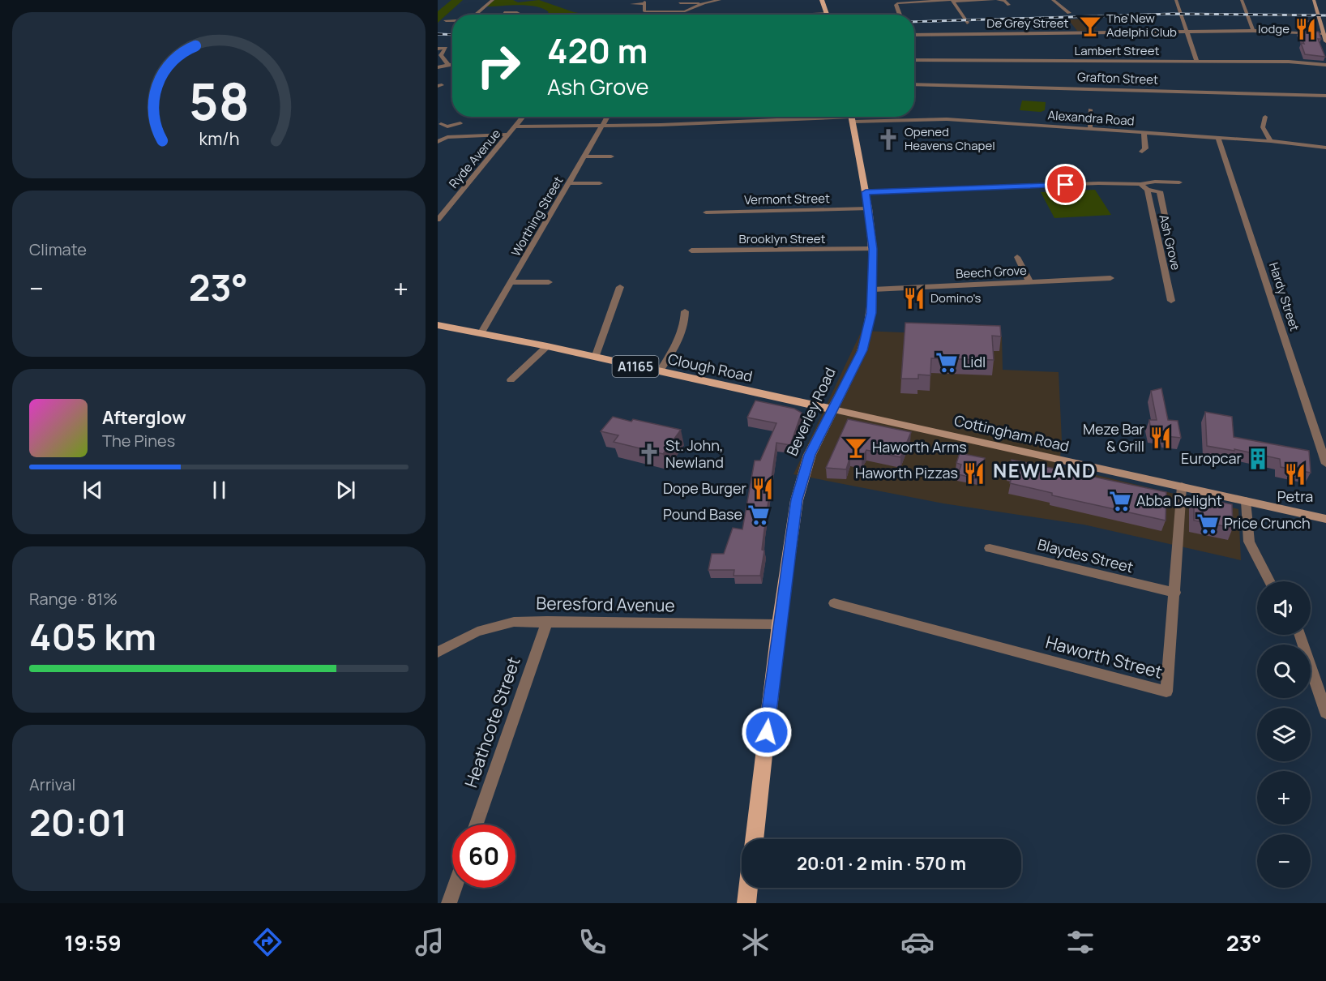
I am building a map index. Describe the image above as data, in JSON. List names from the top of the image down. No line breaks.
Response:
{"streets":{"main road":["A1165","Clough Road","Beverley Road","Cottingham Road"],"street":["De Grey Street","Lambert Street","Grafton Street","Alexandra Road","Ryde Avenue","Vermont Street","Worthing Street","Brooklyn Street","Ash Grove","Beech Grove","Hardy Street","Blaydes Street","Beresford Avenue","Haworth Street","Heathcote Street"]},"crossings":[["Alexandra Road","Ryde Avenue"],["Alexandra Road","Worthing Street"],["Alexandra Road","Hardy Street"],["Vermont Street","Beverley Road"],["Worthing Street","Clough Road"],["Brooklyn Street","Beverley Road"],["Beech Grove","Beverley Road"],["Clough Road","Beverley Road"],["Clough Road","Cottingham Road"],["Beverley Road","Cottingham Road"],["Beverley Road","Beresford Avenue"],["Cottingham Road","Haworth Street"],["Blaydes Street","Haworth Street"],["Beresford Avenue","Heathcote Street"]],"districts":["NEWLAND"],"places":{"bar":["The New Adelphi Club","Haworth Arms"],"restaurant":["lodge","Domino's","Meze Bar & Grill","Haworth Pizzas","Petra","Dope Burger"],"church":["Opened Heavens Chapel","St. John, Newland"],"supermarket":["Lidl","Abba Delight","Pound Base","Price Crunch"],"building":["Europcar"]},"page":{"turn":["420 m","Ash Grove"],"tile":["Climate",["Range · 81%","405 km"],["Arrival","20:01"]],"heat":["−","23°","+"],"song":["Afterglow","The Pines"],"map_buttons":["+","−"],"limit":"60","trip":"20:01 · 2 min · 570 m","tabs":["19:59","23°"],"gauge":["58","km/h"]}}
